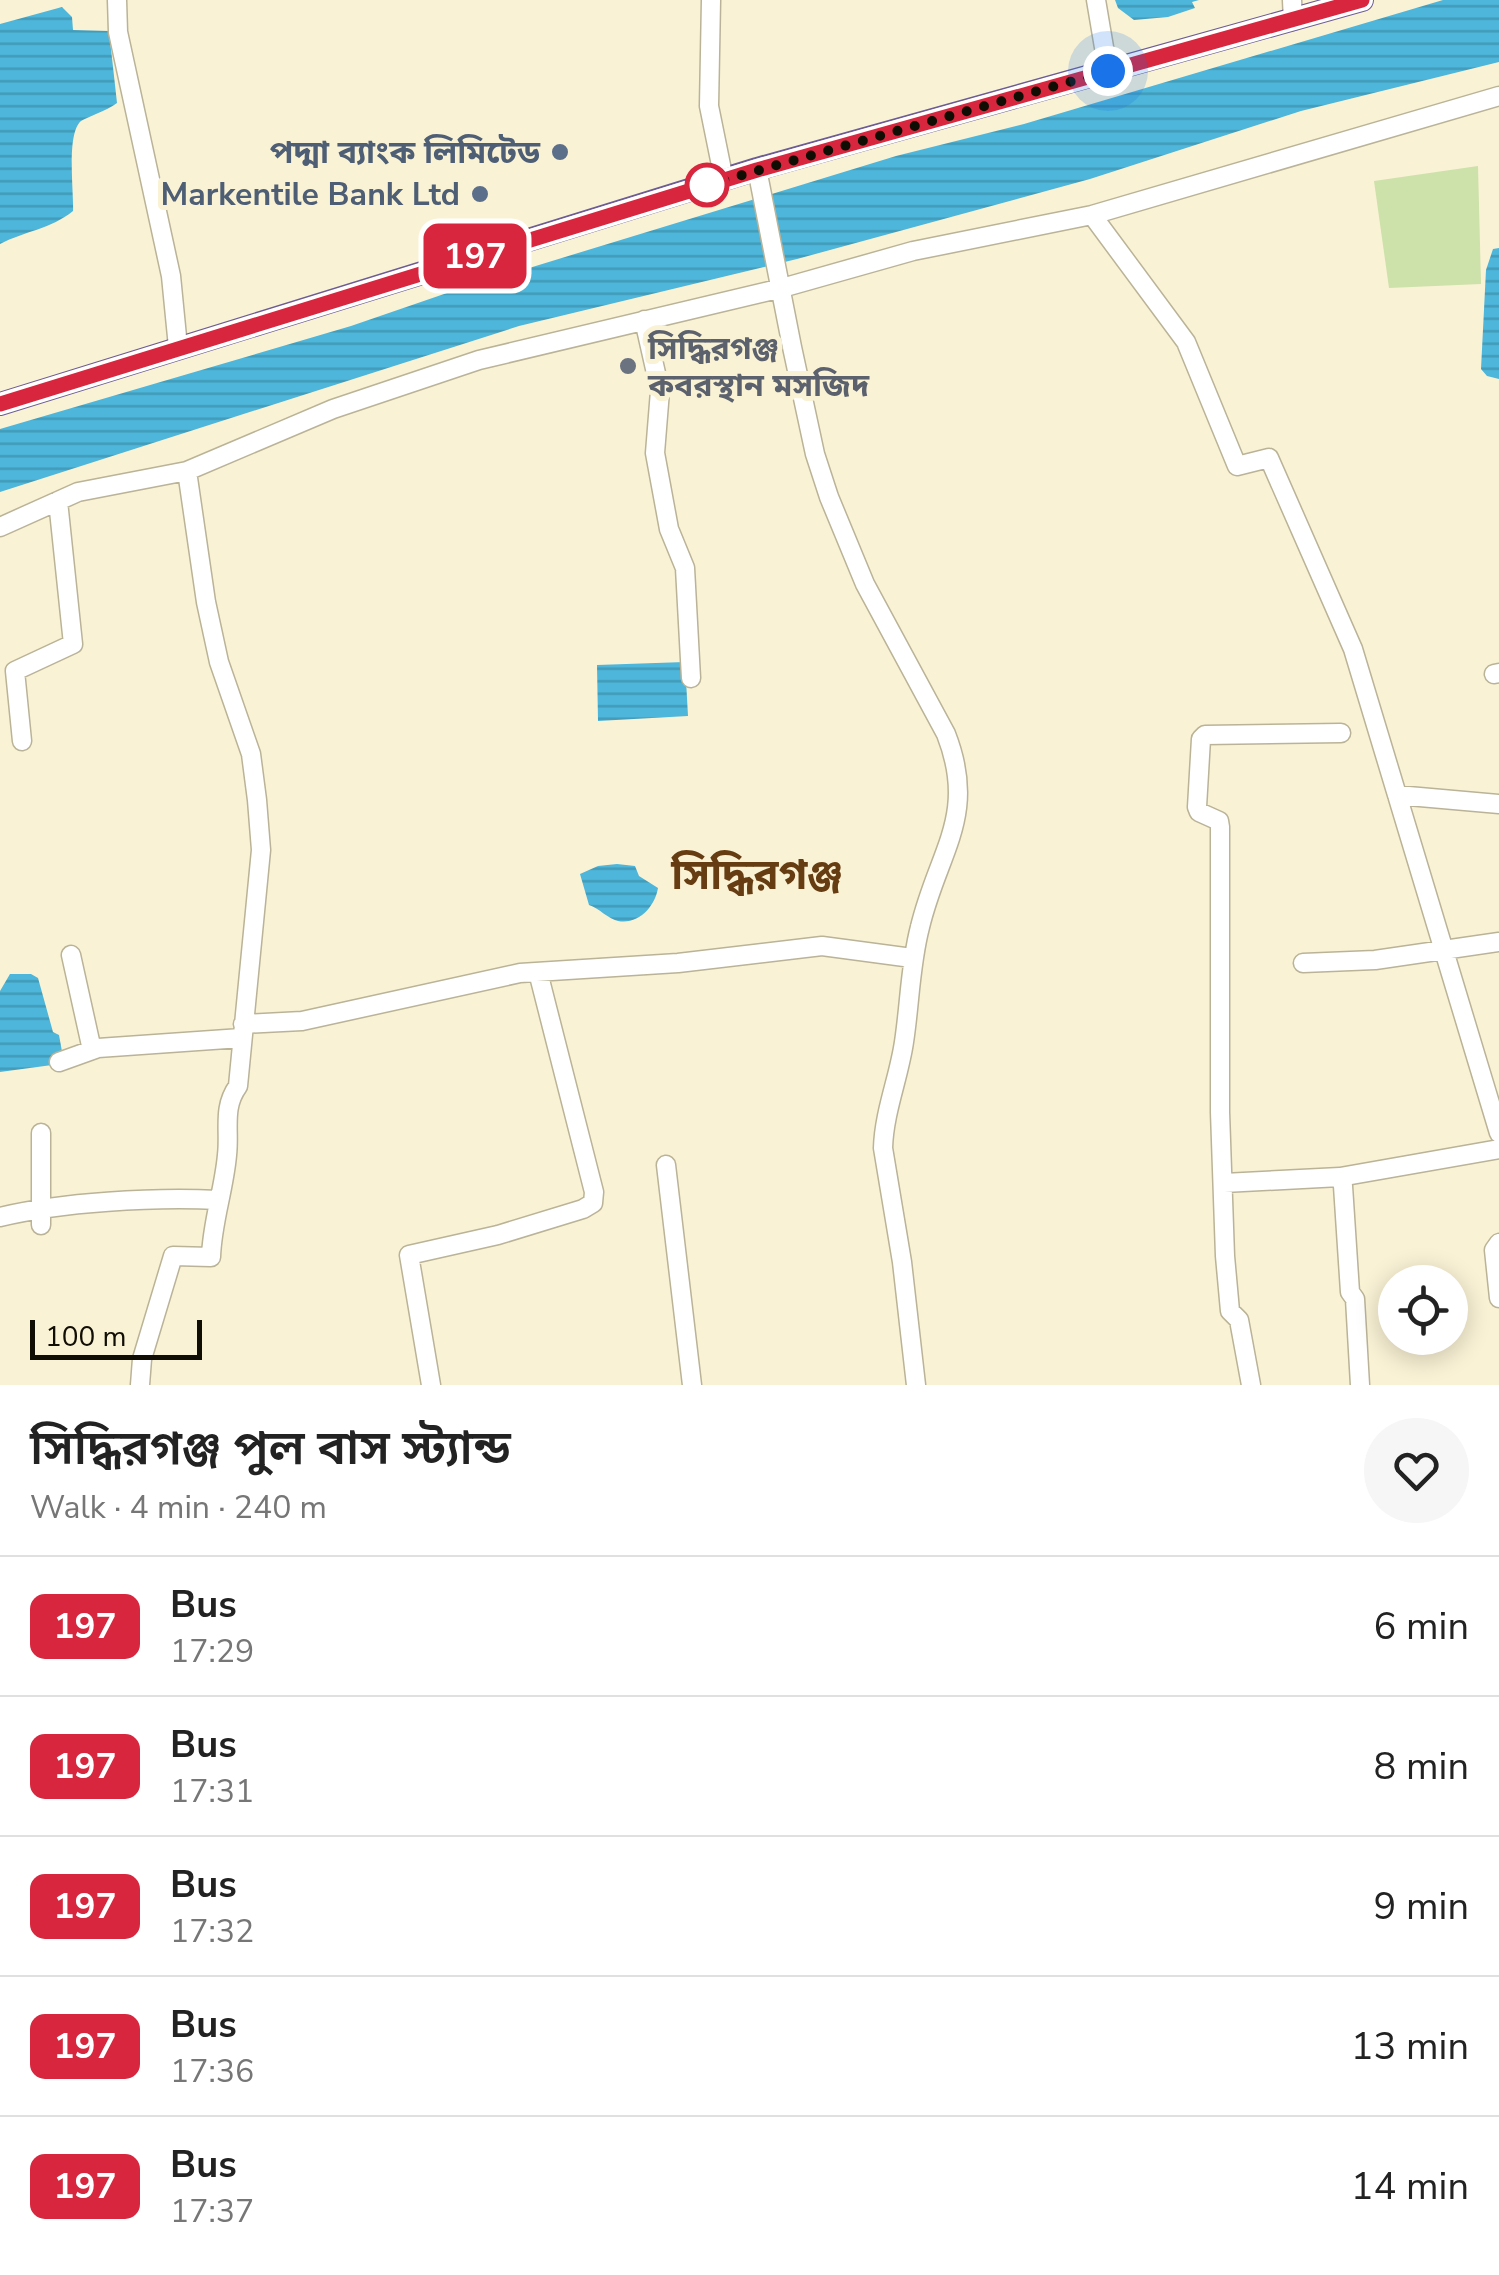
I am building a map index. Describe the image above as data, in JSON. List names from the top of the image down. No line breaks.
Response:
{"districts":["সিদ্ধিরগঞ্জ"],"places":["পদ্মা ব্যাংক লিমিটেড","Markentile Bank Ltd","সিদ্ধিরগঞ্জ কবরস্থান মসজিদ"],"lines":["bus line 197"],"scale_bar":"100 m","page":{"on_map":"197","scale":"100 m","heading":["সিদ্ধিরগঞ্জ পুল বাস স্ট্যান্ড","Walk · 4 min · 240 m"],"list":[{"mark":"197","name":"Bus","note":"17:29","value":"6 min"},{"mark":"197","name":"Bus","note":"17:31","value":"8 min"},{"mark":"197","name":"Bus","note":"17:32","value":"9 min"},{"mark":"197","name":"Bus","note":"17:36","value":"13 min"},{"mark":"197","name":"Bus","note":"17:37","value":"14 min"}]}}
